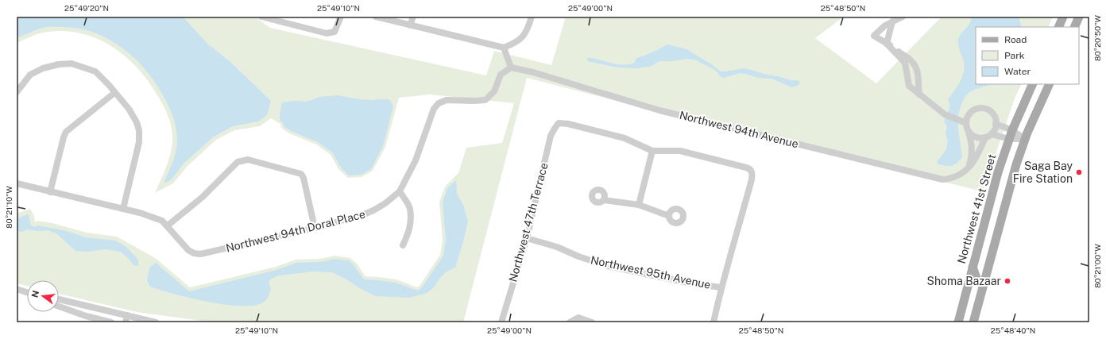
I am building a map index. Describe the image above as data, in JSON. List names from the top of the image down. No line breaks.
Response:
{"streets":{"main road":["Northwest 41st Street"],"street":["Northwest 94th Avenue","Northwest 47th Terrace","Northwest 94th Doral Place","Northwest 95th Avenue"]},"crossings":[["Northwest 94th Avenue","Northwest 94th Doral Place"],["Northwest 47th Terrace","Northwest 95th Avenue"]],"places":["Saga Bay Fire Station","Shoma Bazaar"],"legend":["Road","Park","Water"],"north":"left","coordinates":["25°49'20\"N","25°49'10\"N","25°49'00\"N","25°48'50\"N","80°20'50\"W","80°21'10\"W","80°21'00\"W","25°48'40\"N"]}
